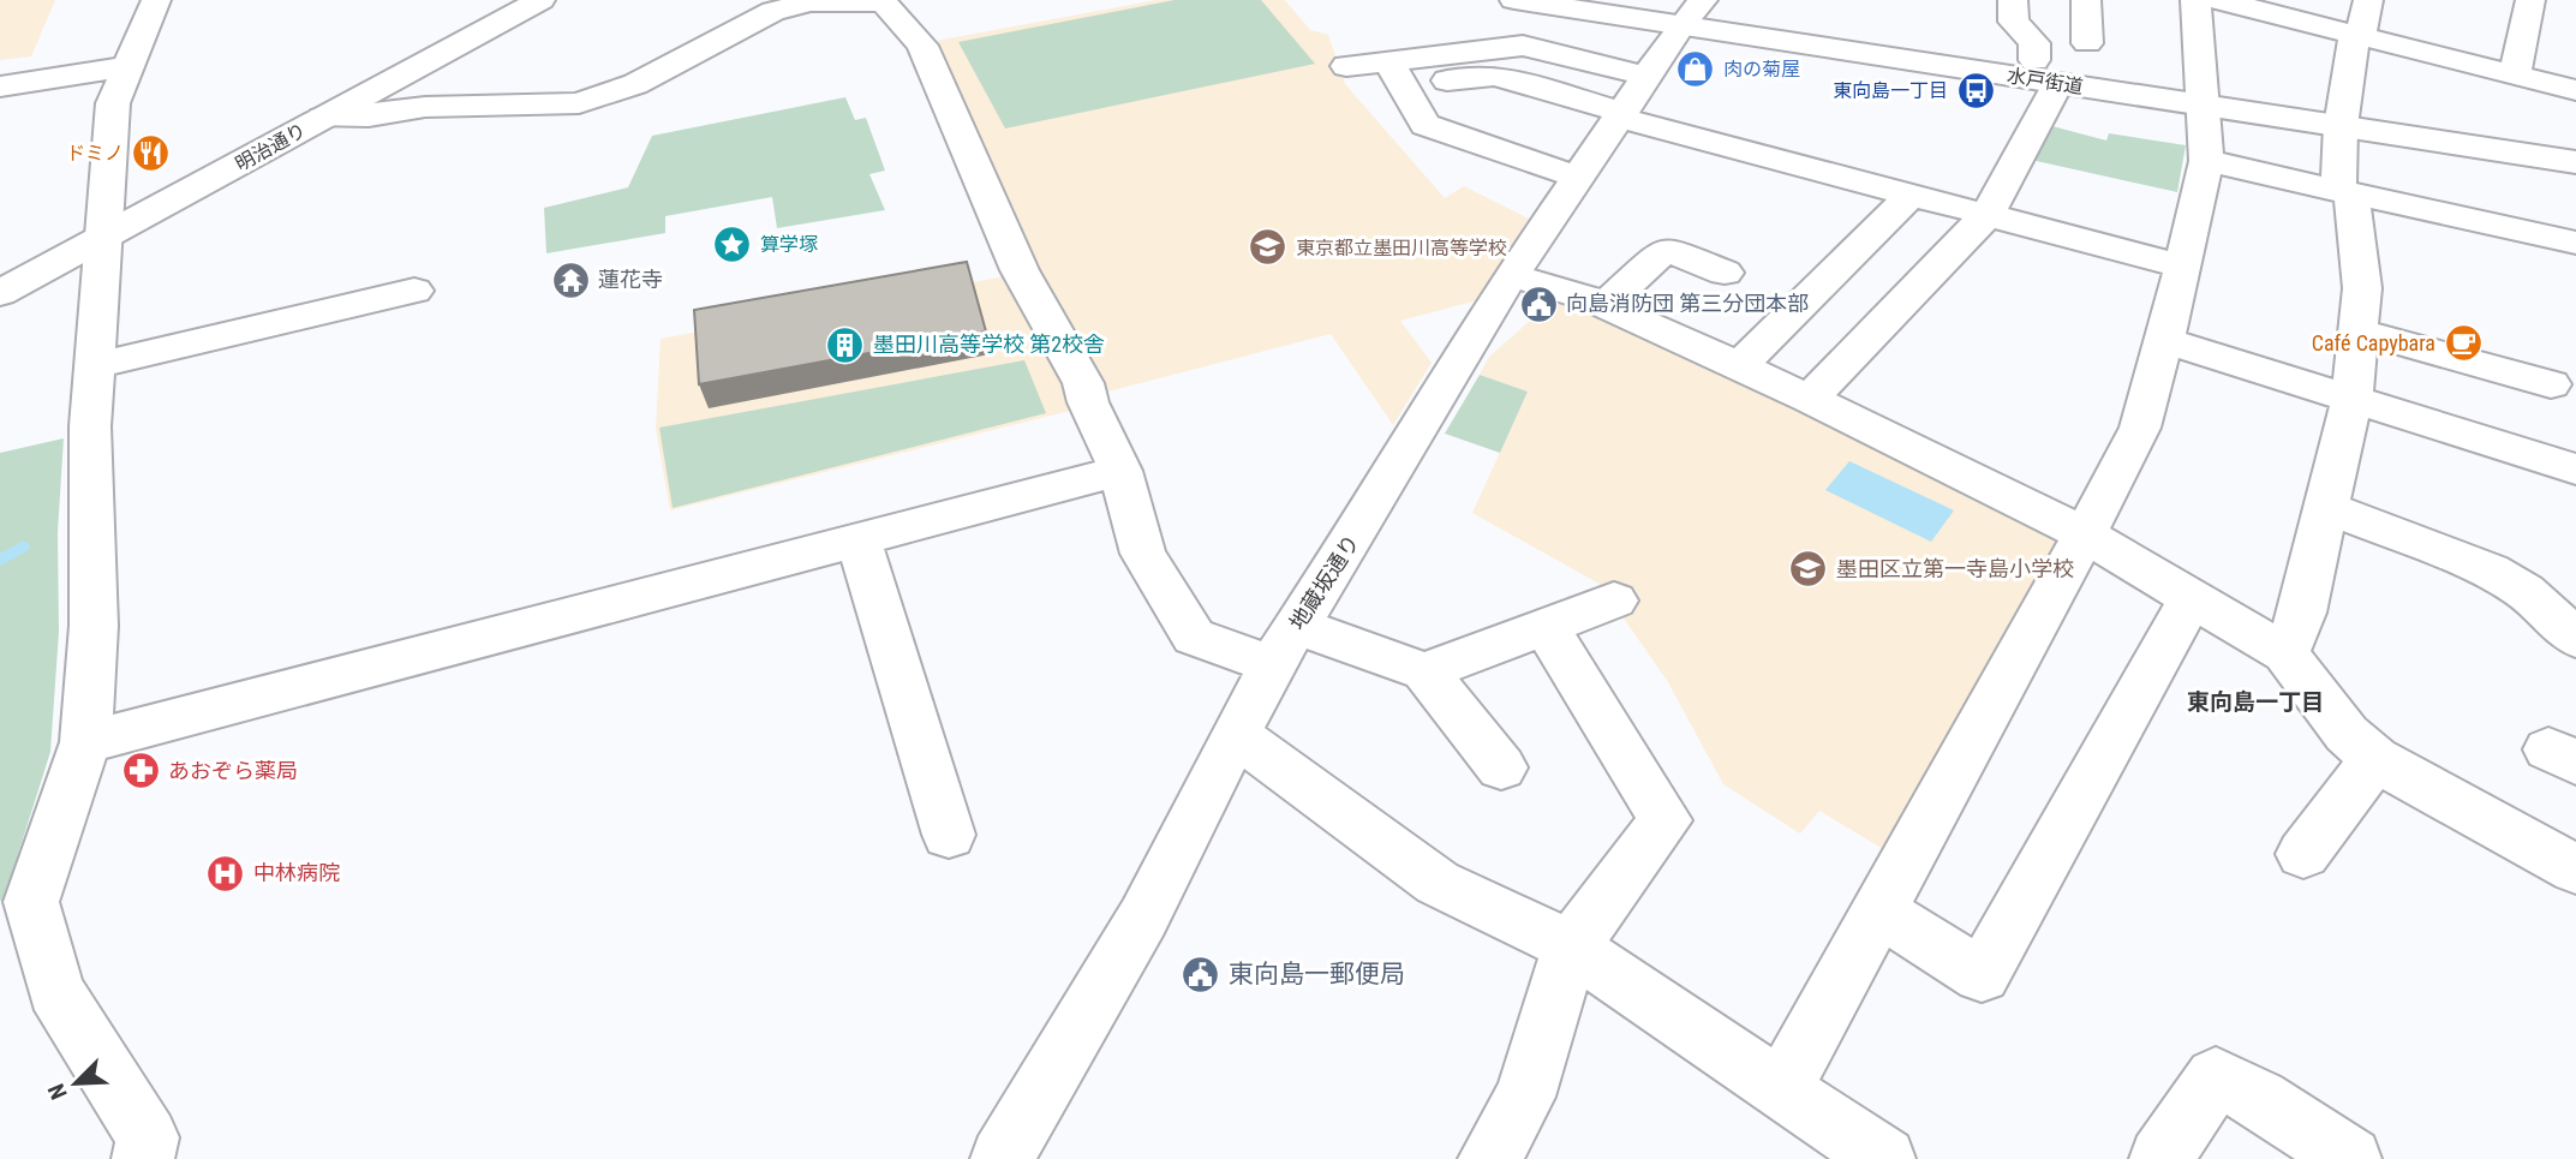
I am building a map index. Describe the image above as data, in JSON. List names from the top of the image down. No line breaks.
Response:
{"streets":{"main road":["水戸街道","明治通り","地蔵坂通り"]},"crossings":[["水戸街道","地蔵坂通り"]],"districts":["東向島一丁目"],"places":{"shop":["肉の菊屋"],"bus stop":["東向島一丁目"],"restaurant":["ドミノ"],"place":["算学塚"],"school or university":["東京都立墨田川高等学校","墨田区立第一寺島小学校"],"temple":["蓮花寺"],"public building":["向島消防団 第三分団本部","東向島一郵便局"],"cafe":["Café Capybara"],"building":["墨田川高等学校 第2校舎"],"pharmacy":["あおぞら薬局"],"hospital":["中林病院"]},"north":"bottom left"}
